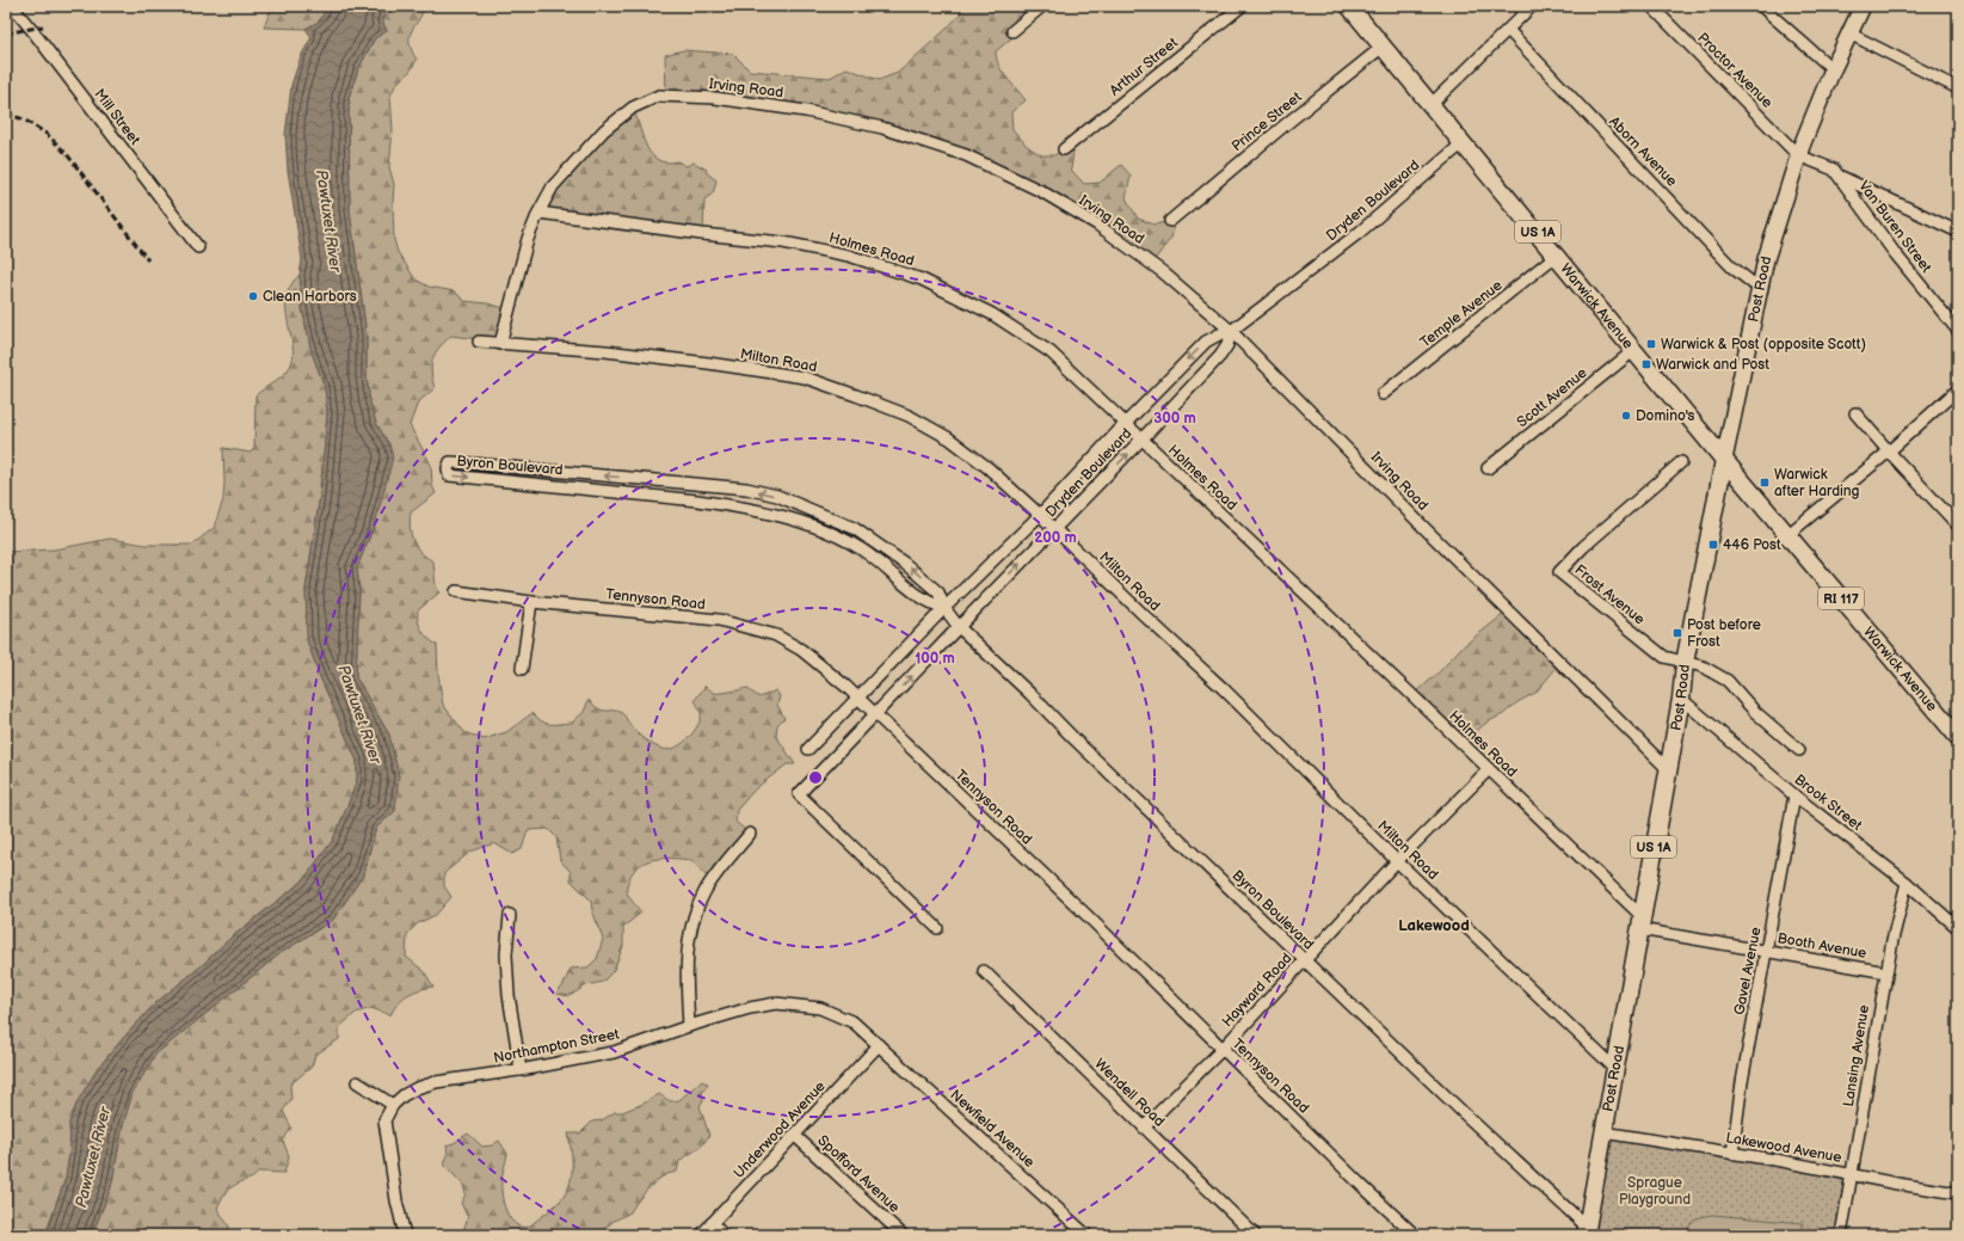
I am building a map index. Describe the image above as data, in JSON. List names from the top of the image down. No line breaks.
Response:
{"streets":{"main road":["US 1A","Post Road","Warwick Avenue","RI 117"],"street":["Arthur Street","Proctor Avenue","Irving Road","Mill Street","Prince Street","Aborn Avenue","Dryden Boulevard","Van Buren Street","Holmes Road","Temple Avenue","Milton Road","Scott Avenue","Byron Boulevard","Frost Avenue","Tennyson Road","Brook Street","Booth Avenue","Gavel Avenue","Hayward Road","Northampton Street","Lansing Avenue","Wendell Road","Newfield Avenue","Underwood Avenue","Lakewood Avenue","Spofford Avenue"]},"crossings":[["Proctor Avenue","Van Buren Street"],["Proctor Avenue","Post Road"],["Irving Road","Dryden Boulevard"],["Irving Road","Holmes Road"],["Irving Road","Post Road"],["Irving Road","Milton Road"],["Prince Street","Warwick Avenue"],["Aborn Avenue","Post Road"],["Dryden Boulevard","Holmes Road"],["Dryden Boulevard","Warwick Avenue"],["Dryden Boulevard","Milton Road"],["Dryden Boulevard","Byron Boulevard"],["Dryden Boulevard","Tennyson Road"],["Van Buren Street","Post Road"],["Holmes Road","Post Road"],["Holmes Road","Booth Avenue"],["Holmes Road","Hayward Road"],["Post Road","Warwick Avenue"],["Post Road","Milton Road"],["Post Road","Byron Boulevard"],["Post Road","Frost Avenue"],["Post Road","Brook Street"],["Post Road","Booth Avenue"],["Post Road","Lakewood Avenue"],["Warwick Avenue","Temple Avenue"],["Warwick Avenue","Scott Avenue"],["Milton Road","Hayward Road"],["Byron Boulevard","Hayward Road"],["Tennyson Road","Hayward Road"],["Brook Street","Gavel Avenue"],["Brook Street","Lansing Avenue"],["Booth Avenue","Gavel Avenue"],["Booth Avenue","Lansing Avenue"],["Gavel Avenue","Lakewood Avenue"],["Hayward Road","Wendell Road"],["Northampton Street","Newfield Avenue"],["Northampton Street","Underwood Avenue"],["Lansing Avenue","Lakewood Avenue"],["Newfield Avenue","Underwood Avenue"],["Underwood Avenue","Spofford Avenue"]],"districts":["Lakewood"],"water":["Pawtuxet River"],"parks":["Sprague Playground"],"places":{"other":["Clean Harbors","Domino's"],"transit":["Warwick & Post (opposite Scott)","Warwick and Post","Warwick after Harding","446 Post","Post before Frost"]},"rings":["300 m","200 m","100 m"]}
